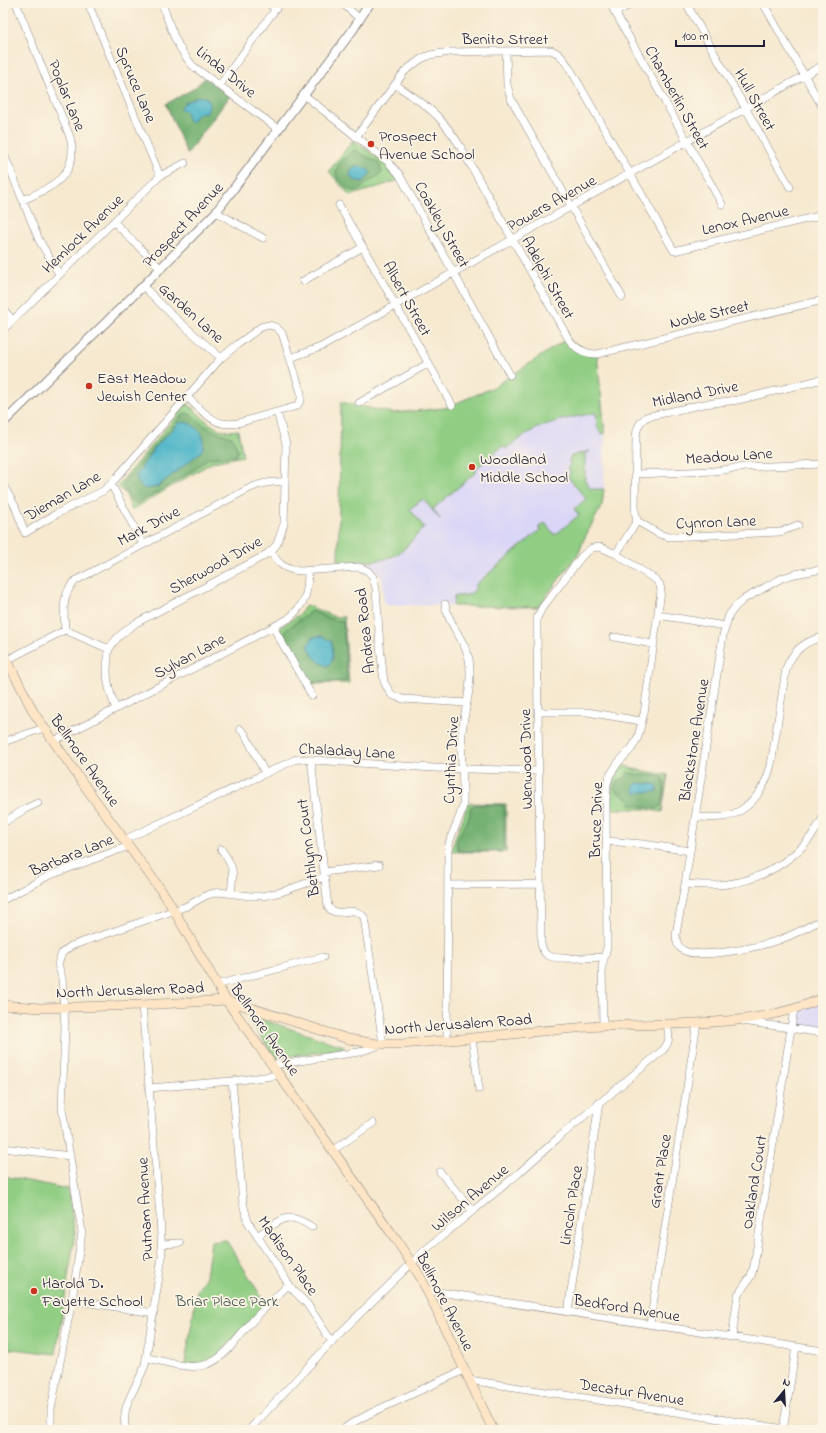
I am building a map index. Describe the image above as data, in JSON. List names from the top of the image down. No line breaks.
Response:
{"streets":{"main road":["Bellmore Avenue","North Jerusalem Road"],"street":["Benito Street","Linda Drive","Spruce Lane","Poplar Lane","Chamberlin Street","Hull Street","Powers Avenue","Lenox Avenue","Prospect Avenue","Coakley Street","Hemlock Avenue","Adelphi Street","Albert Street","Garden Lane","Noble Street","Midland Drive","Meadow Lane","Dieman Lane","Cynron Lane","Mark Drive","Sherwood Drive","Andrea Road","Sylvan Lane","Blackstone Avenue","Chaladay Lane","Wenwood Drive","Cynthia Drive","Bruce Drive","Bethlynn Court","Barbara Lane","Grant Place","Oakland Court","Wilson Avenue","Lincoln Place","Putnam Avenue","Madison Place","Bedford Avenue","Decatur Avenue"]},"crossings":[["Benito Street","Powers Avenue"],["Benito Street","Lenox Avenue"],["Benito Street","Coakley Street"],["Benito Street","Adelphi Street"],["Linda Drive","Prospect Avenue"],["Spruce Lane","Hemlock Avenue"],["Chamberlin Street","Powers Avenue"],["Hull Street","Powers Avenue"],["Powers Avenue","Coakley Street"],["Powers Avenue","Adelphi Street"],["Powers Avenue","Albert Street"],["Powers Avenue","Dieman Lane"],["Prospect Avenue","Coakley Street"],["Prospect Avenue","Garden Lane"],["Adelphi Street","Noble Street"],["Garden Lane","Dieman Lane"],["Midland Drive","Meadow Lane"],["Midland Drive","Cynron Lane"],["Mark Drive","Sherwood Drive"],["Sherwood Drive","Andrea Road"],["Andrea Road","Sylvan Lane"],["Andrea Road","Cynthia Drive"],["Sylvan Lane","Bellmore Avenue"],["Chaladay Lane","Wenwood Drive"],["Chaladay Lane","Bellmore Avenue"],["Chaladay Lane","Cynthia Drive"],["Chaladay Lane","Bethlynn Court"],["Chaladay Lane","Barbara Lane"],["Wenwood Drive","Bruce Drive"],["Bellmore Avenue","Barbara Lane"],["Bellmore Avenue","North Jerusalem Road"],["Bellmore Avenue","Wilson Avenue"],["Bellmore Avenue","Bedford Avenue"],["Bellmore Avenue","Decatur Avenue"],["Cynthia Drive","North Jerusalem Road"],["Bruce Drive","North Jerusalem Road"],["Bethlynn Court","North Jerusalem Road"],["North Jerusalem Road","Grant Place"],["North Jerusalem Road","Oakland Court"],["North Jerusalem Road","Wilson Avenue"],["North Jerusalem Road","Putnam Avenue"],["Grant Place","Bedford Avenue"],["Oakland Court","Bedford Avenue"],["Wilson Avenue","Lincoln Place"],["Wilson Avenue","Madison Place"],["Lincoln Place","Bedford Avenue"]],"parks":["Briar Place Park"],"places":["Prospect Avenue School","East Meadow Jewish Center","Woodland Middle School","Harold D. Fayette School"],"scale_bar":"100 m","north":"top"}
